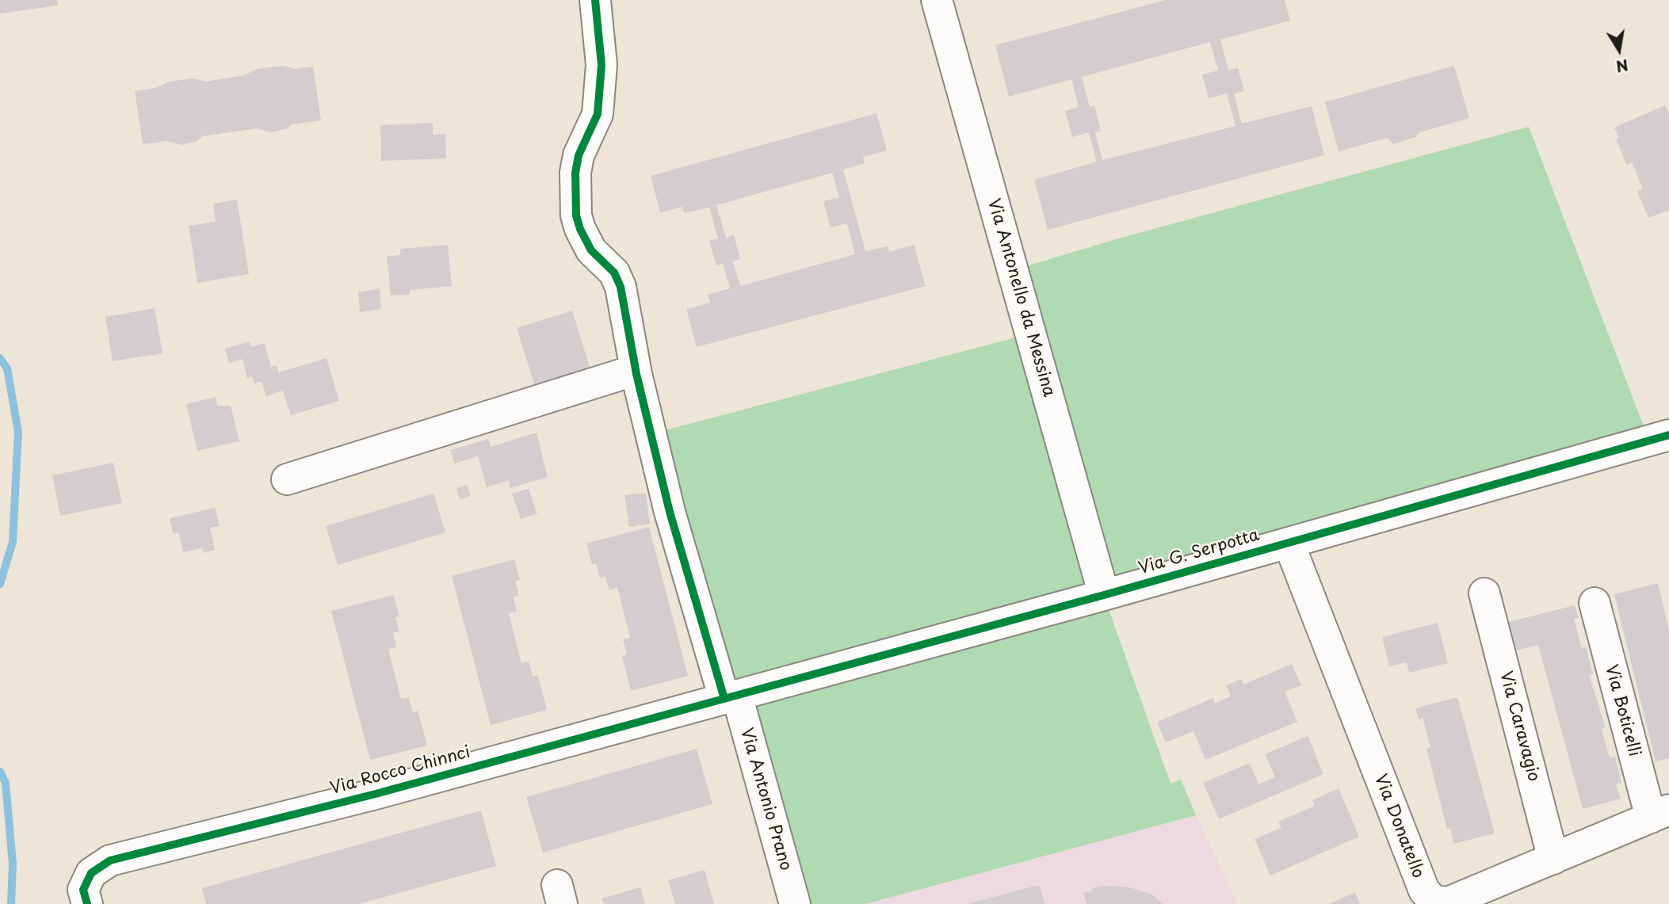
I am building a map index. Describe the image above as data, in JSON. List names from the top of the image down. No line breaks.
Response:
{"streets":{"street":["Via Antonello da Messina","Via G. Serpotta","Via Boticelli","Via Caravagio","Via Rocco Chinnci","Via Antonio Prano","Via Donatello"]},"crossings":[["Via Antonello da Messina","Via G. Serpotta"],["Via G. Serpotta","Via Rocco Chinnci"],["Via G. Serpotta","Via Antonio Prano"],["Via G. Serpotta","Via Donatello"],["Via Boticelli","Via Donatello"],["Via Caravagio","Via Donatello"],["Via Rocco Chinnci","Via Antonio Prano"]],"north":"bottom"}
